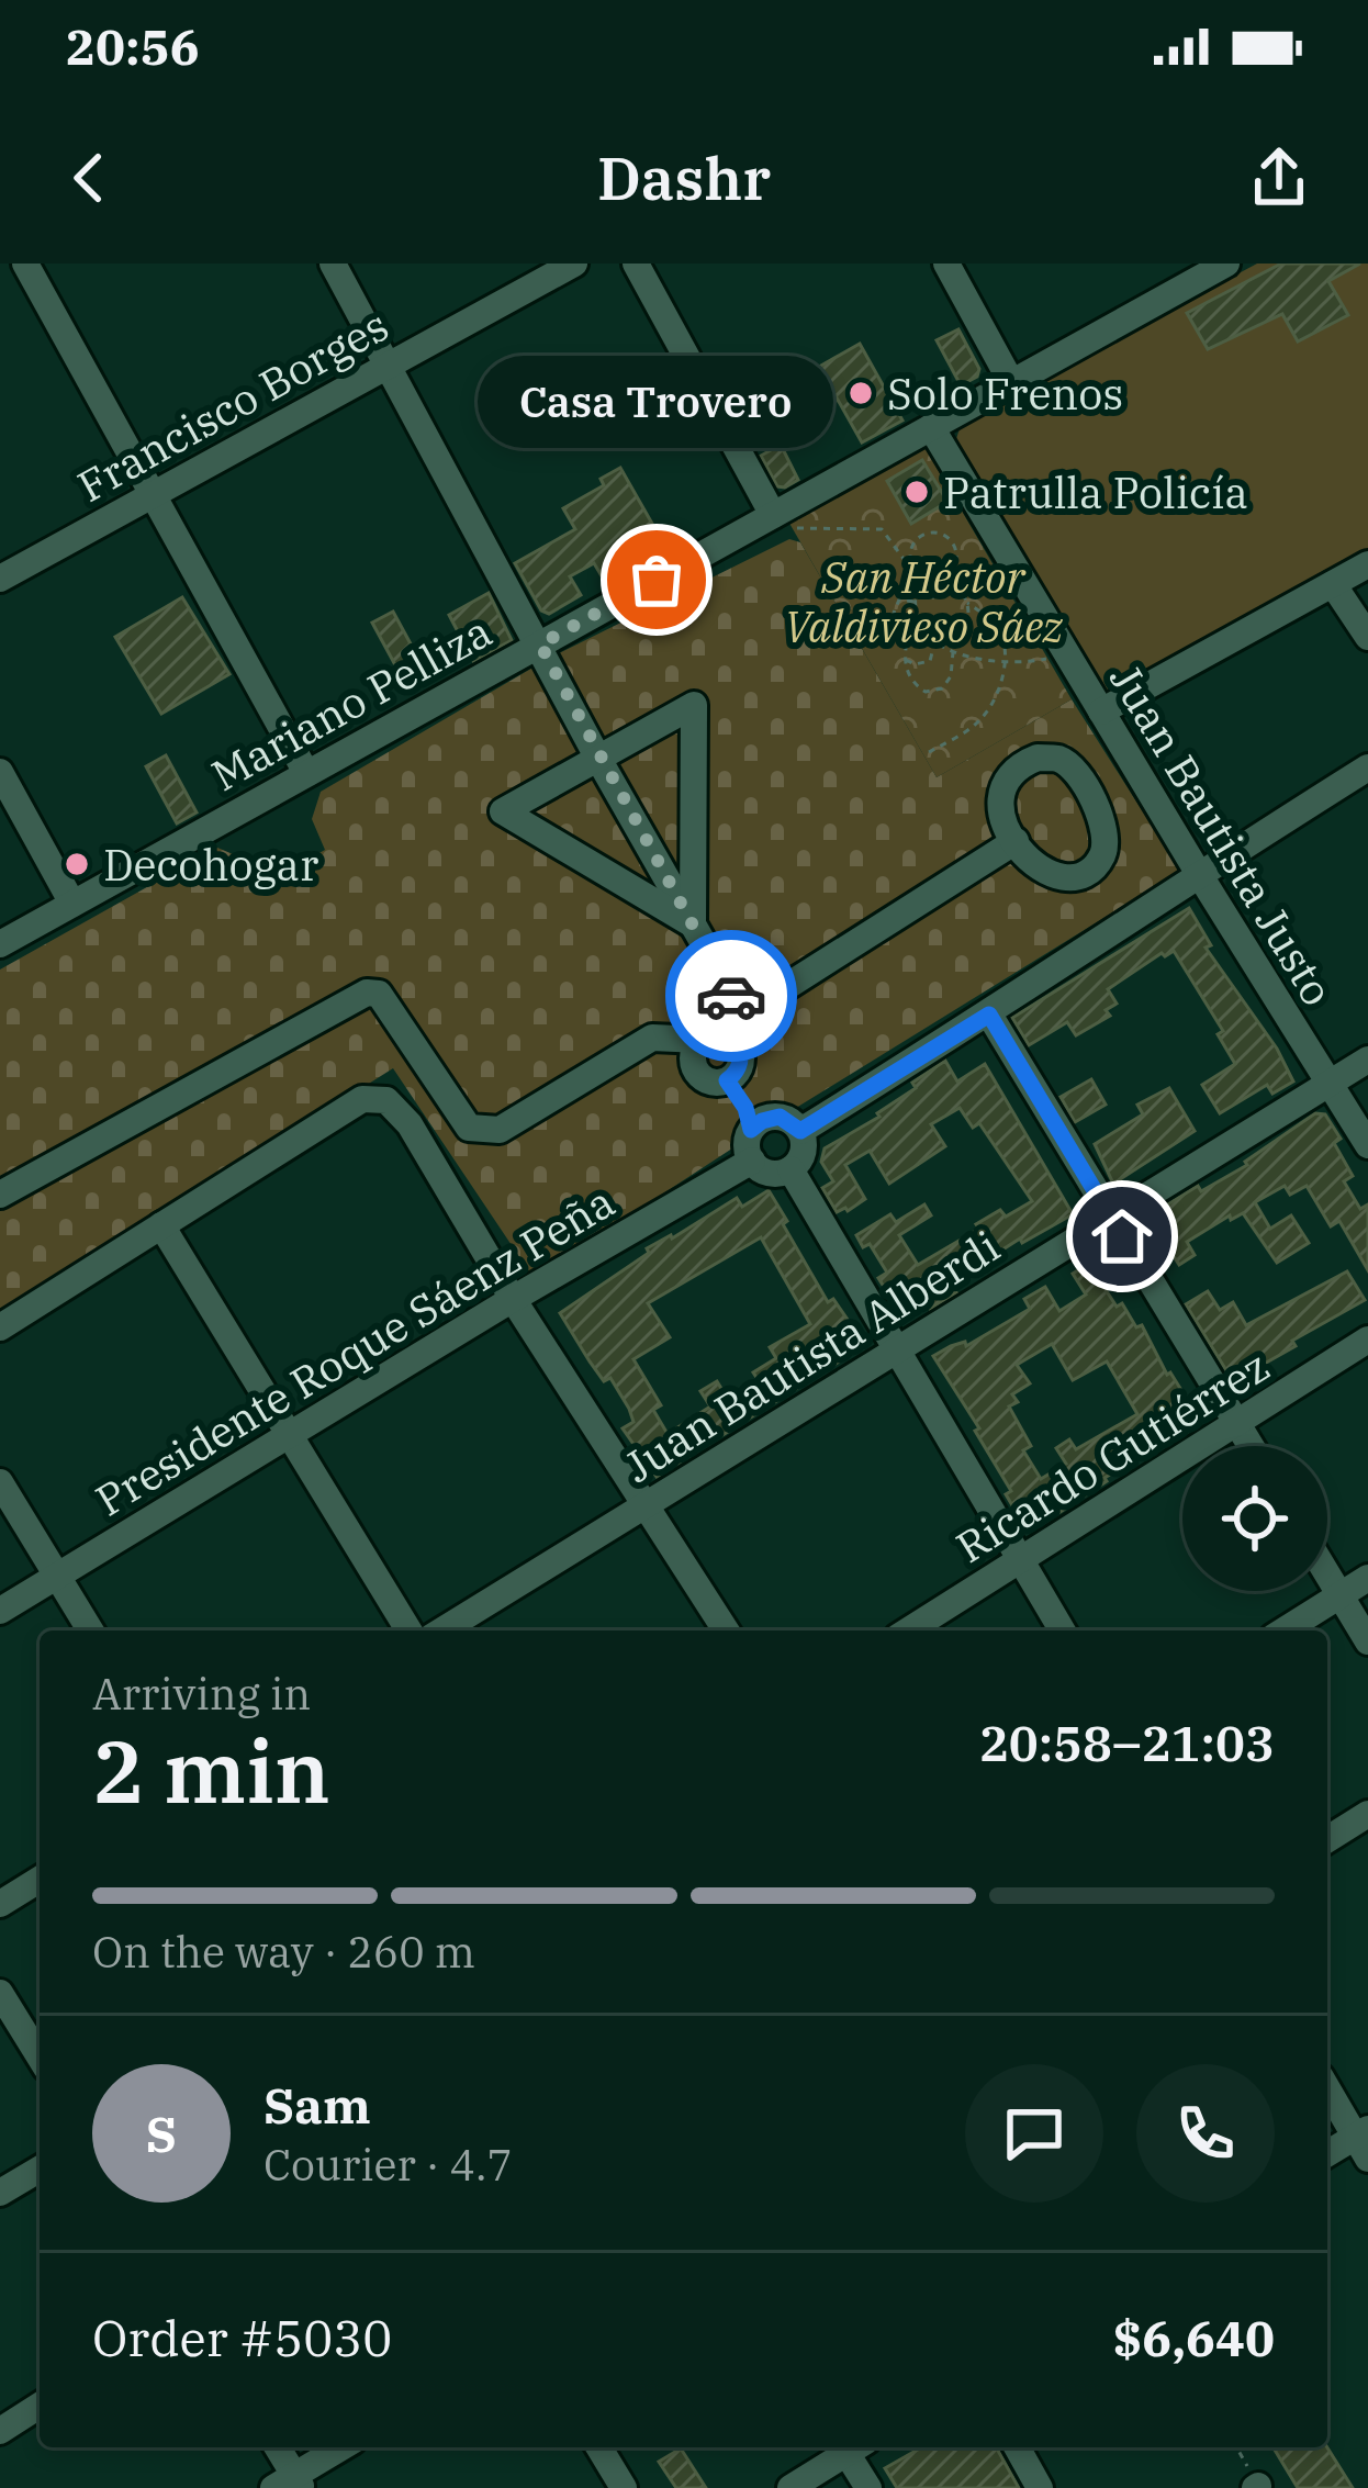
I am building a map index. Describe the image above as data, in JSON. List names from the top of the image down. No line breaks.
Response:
{"streets":{"street":["Francisco Borges","Mariano Pelliza","Juan Bautista Justo","Presidente Roque Sáenz Peña","Juan Bautista Alberdi","Ricardo Gutiérrez"]},"crossings":[["Mariano Pelliza","Juan Bautista Justo"],["Juan Bautista Justo","Juan Bautista Alberdi"]],"parks":["San Héctor Valdivieso Sáez"],"places":["Solo Frenos","Patrulla Policía","Casa Trovero","Decohogar"],"page":{"status":"20:56","header":"Dashr","bubble":"Casa Trovero","heading":["2 min","Arriving in","20:58–21:03"],"panel":["Sam","Courier · 4.7","Order #5030","$6,640"],"bar":"On the way · 260 m","round":"S"}}
